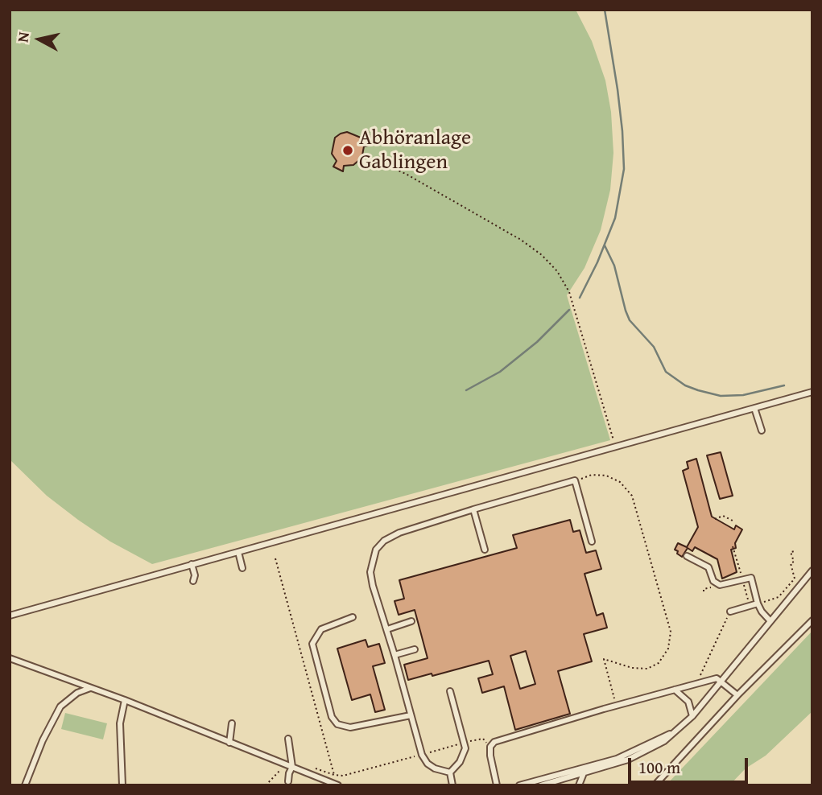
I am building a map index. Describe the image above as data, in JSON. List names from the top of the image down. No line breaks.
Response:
{"places":["Abhöranlage Gablingen"],"scale_bar":"100 m","north":"left"}
